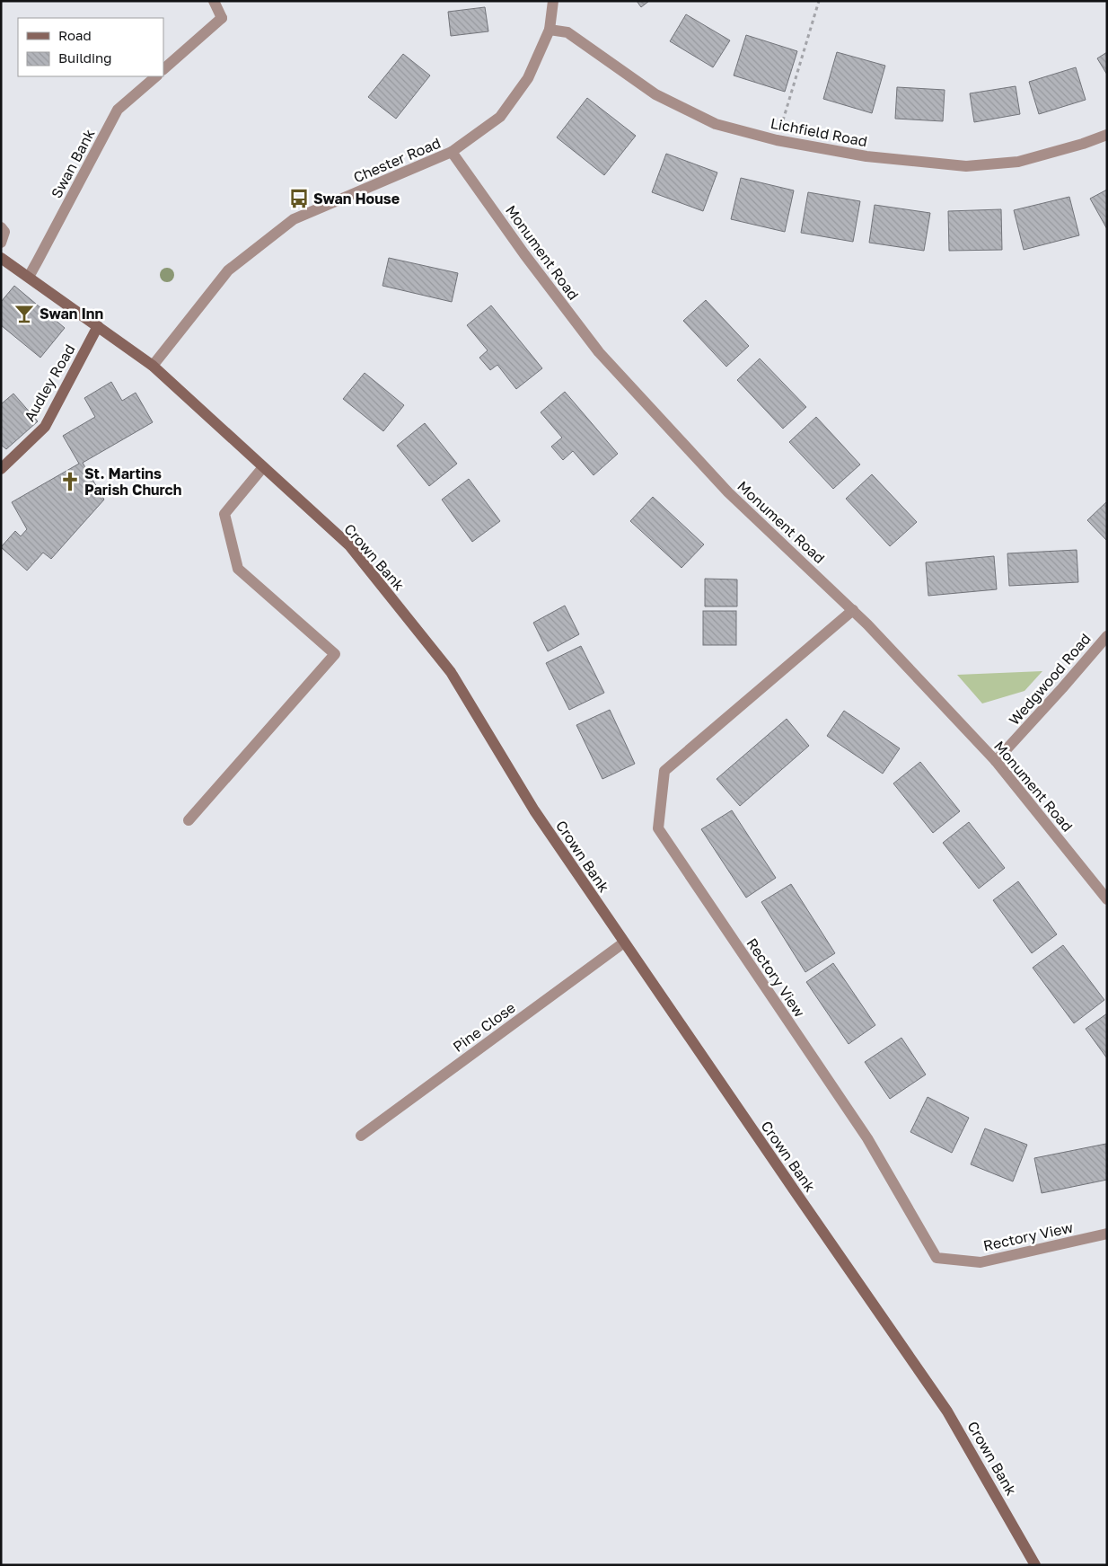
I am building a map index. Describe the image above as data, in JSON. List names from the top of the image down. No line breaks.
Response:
{"streets":{"street":["Lichfield Road","Chester Road","Swan Bank","Monument Road","Audley Road","Crown Bank","Wedgwood Road","Rectory View","Pine Close"]},"crossings":[["Lichfield Road","Chester Road"],["Chester Road","Monument Road"],["Chester Road","Crown Bank"],["Swan Bank","Crown Bank"],["Monument Road","Wedgwood Road"],["Monument Road","Rectory View"],["Audley Road","Crown Bank"],["Crown Bank","Pine Close"]],"places":{"bus stop":["Swan House"],"bar":["Swan Inn"],"church":["St. Martins Parish Church"]},"legend":["Road","Building"]}
